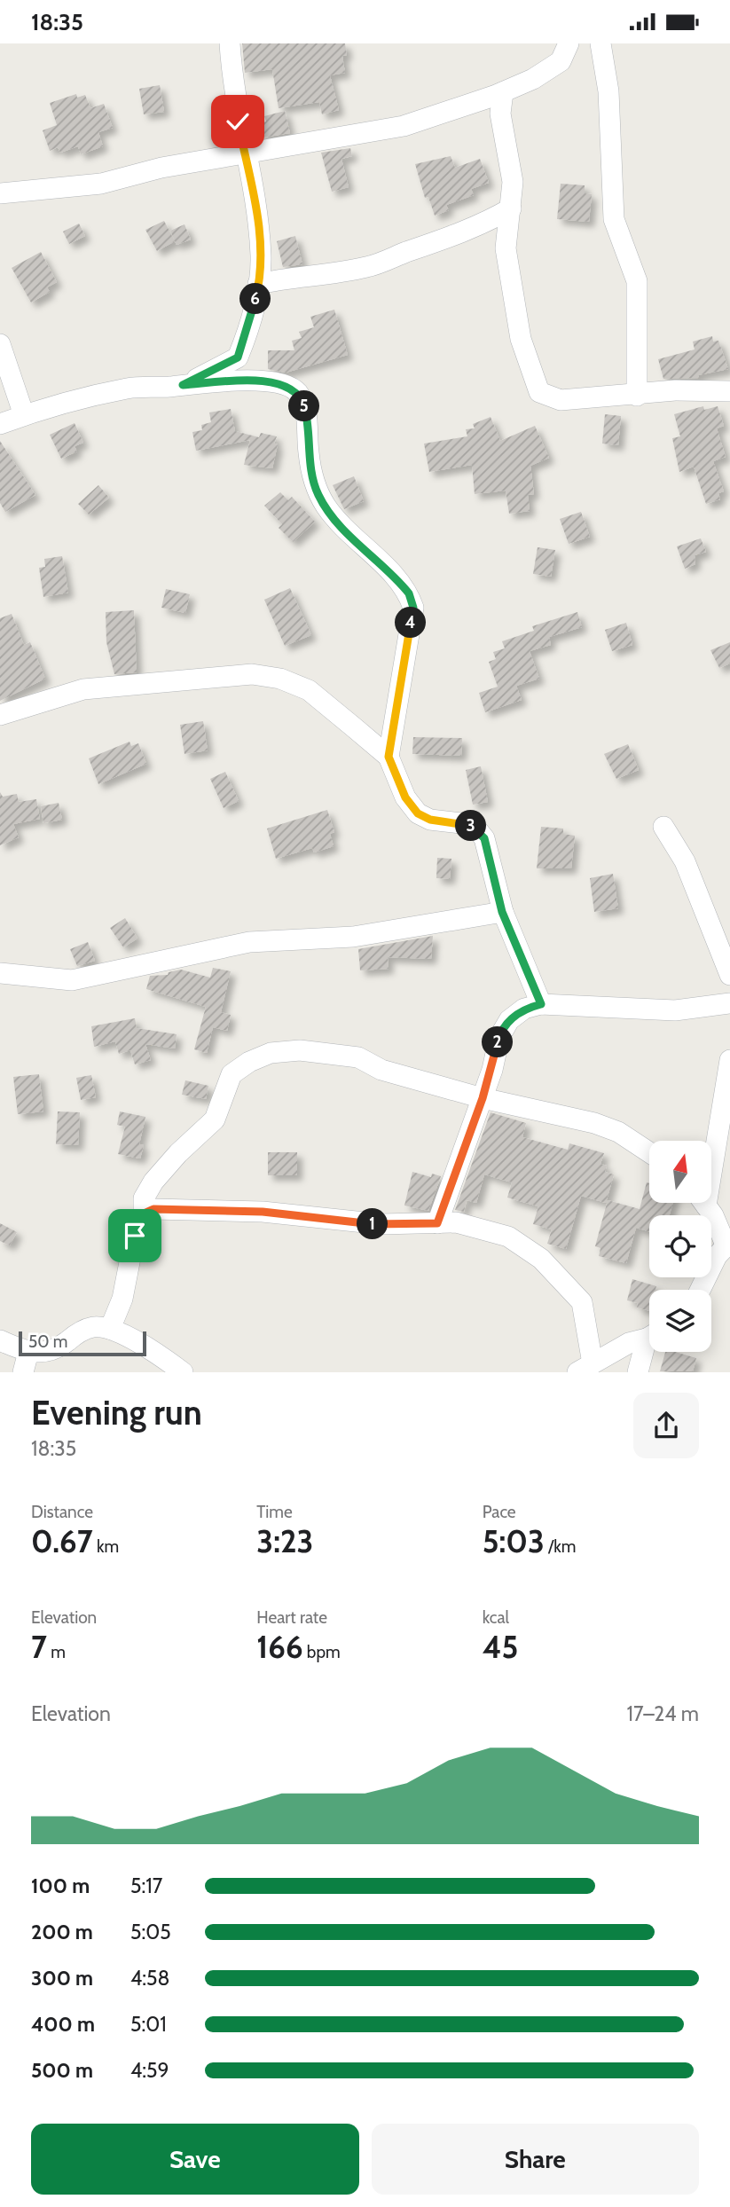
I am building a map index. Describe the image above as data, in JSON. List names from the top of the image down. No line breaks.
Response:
{"scale_bar":"50 m","north":"top","page":{"status":"18:35","pins":["6","5","4","3","2","1"],"scale":"50 m","heading":["Evening run","18:35"],"stats":[["Distance","0.67 km"],["Time","3:23"],["Pace","5:03 /km"],["Elevation","7 m"],["Heart rate","166 bpm"],["kcal","45"]],"chart":["Elevation","17–24 m"],"list":[{"name":"100 m","note":"5:17"},{"name":"200 m","note":"5:05"},{"name":"300 m","note":"4:58"},{"name":"400 m","note":"5:01"},{"name":"500 m","note":"4:59"}],"buttons":["Save","Share"]}}
